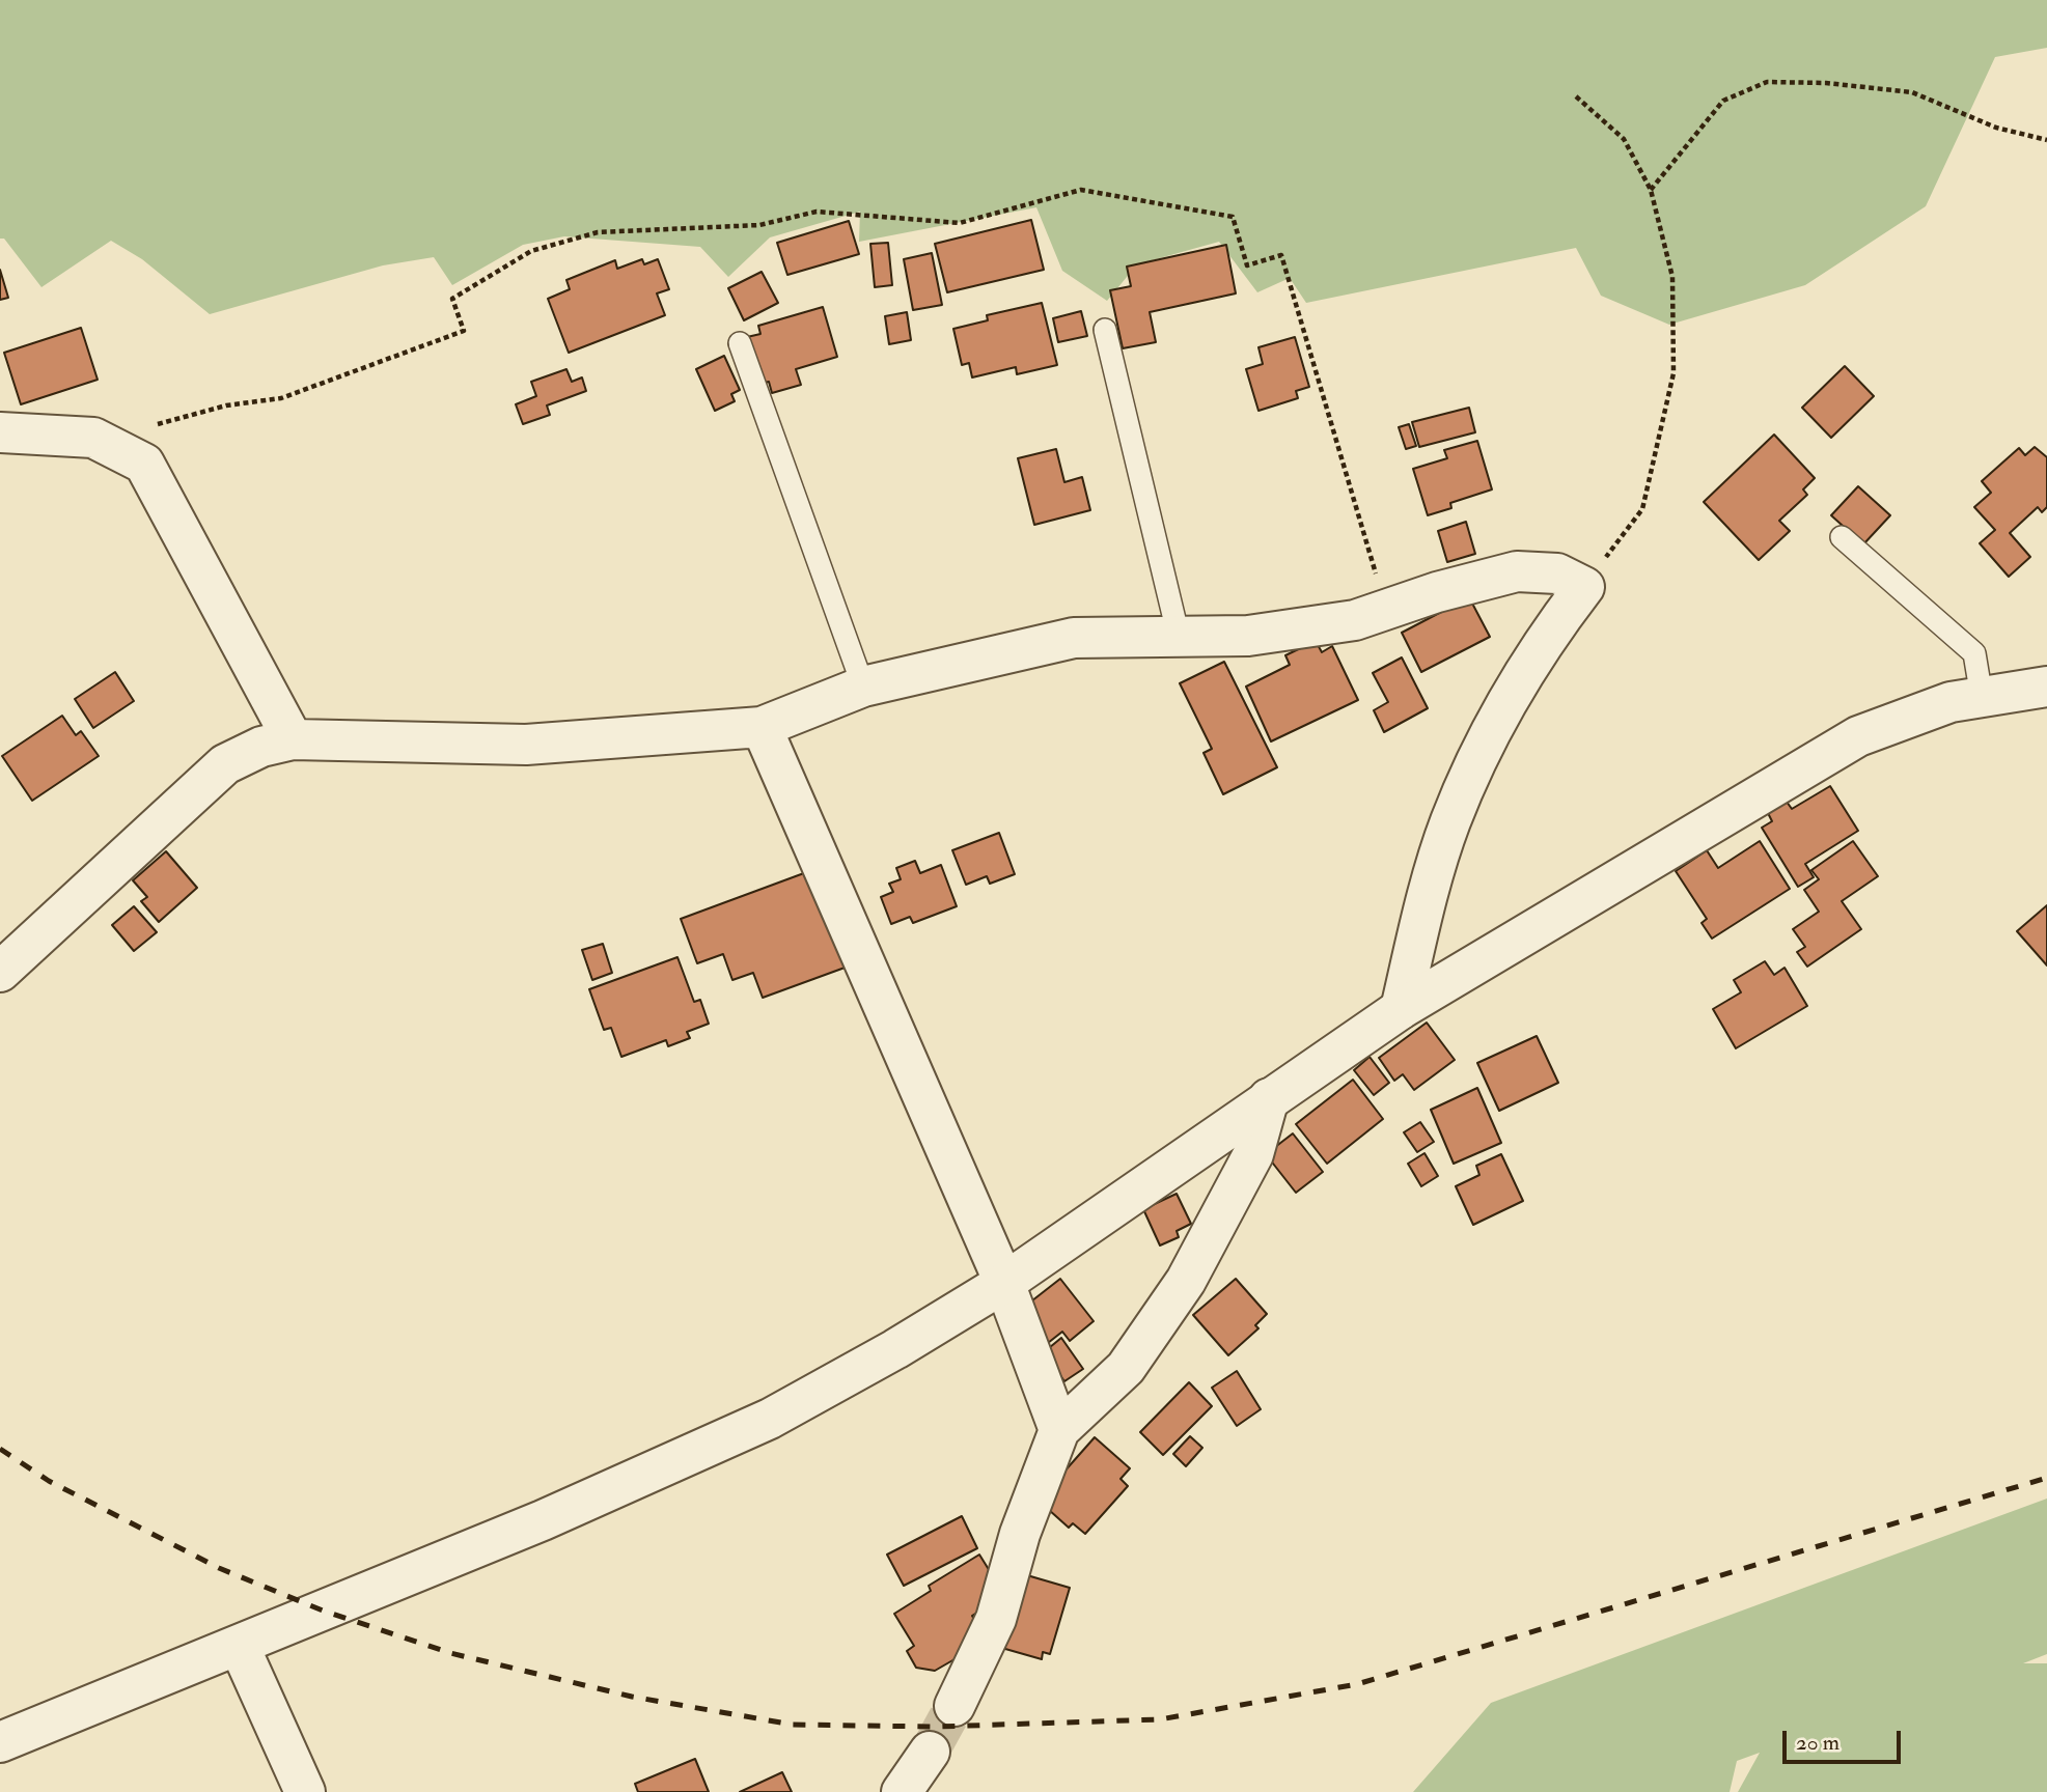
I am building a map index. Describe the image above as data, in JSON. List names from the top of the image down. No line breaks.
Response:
{"scale_bar":"20 m"}
